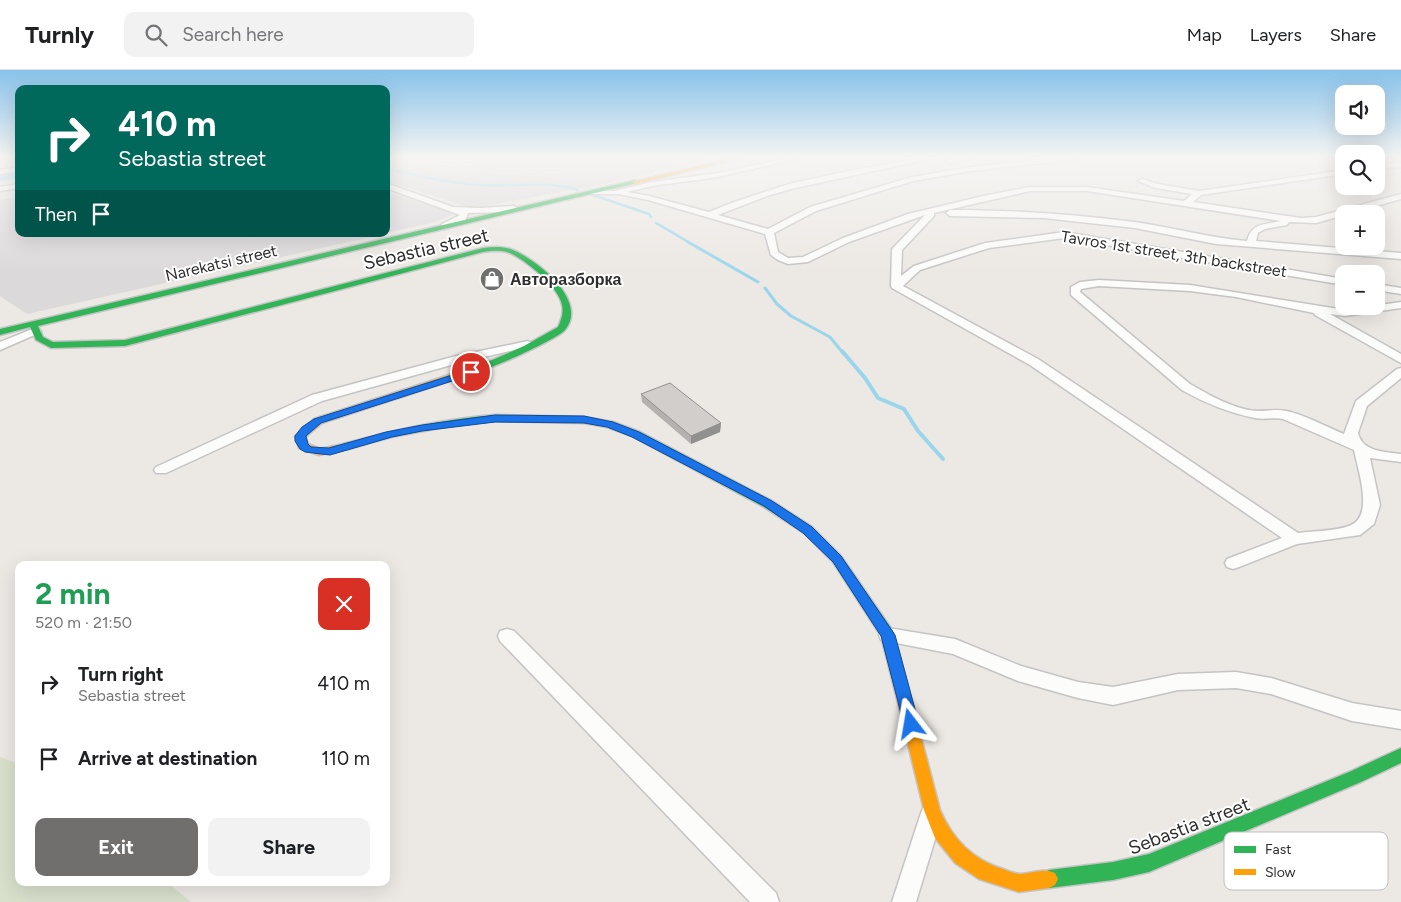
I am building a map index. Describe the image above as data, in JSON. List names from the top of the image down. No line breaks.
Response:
{"streets":{"main road":["Sebastia street","Narekatsi street"],"street":["Tavros 1st street, 3th backstreet"]},"crossings":[["Sebastia street","Narekatsi street"]],"places":{"shop":["Авторазборка"]},"legend":["Fast","Slow"],"page":{"header":"Turnly","search":"Search here","nav":["Map","Layers","Share"],"map_buttons":["+","−"],"turn":["410 m","Sebastia street"],"then":"Then","heading":["2 min","520 m · 21:50"],"list":[{"name":"Turn right","note":"Sebastia street","value":"410 m"},{"name":"Arrive at destination","value":"110 m"}],"buttons":["Exit","Share"]}}
